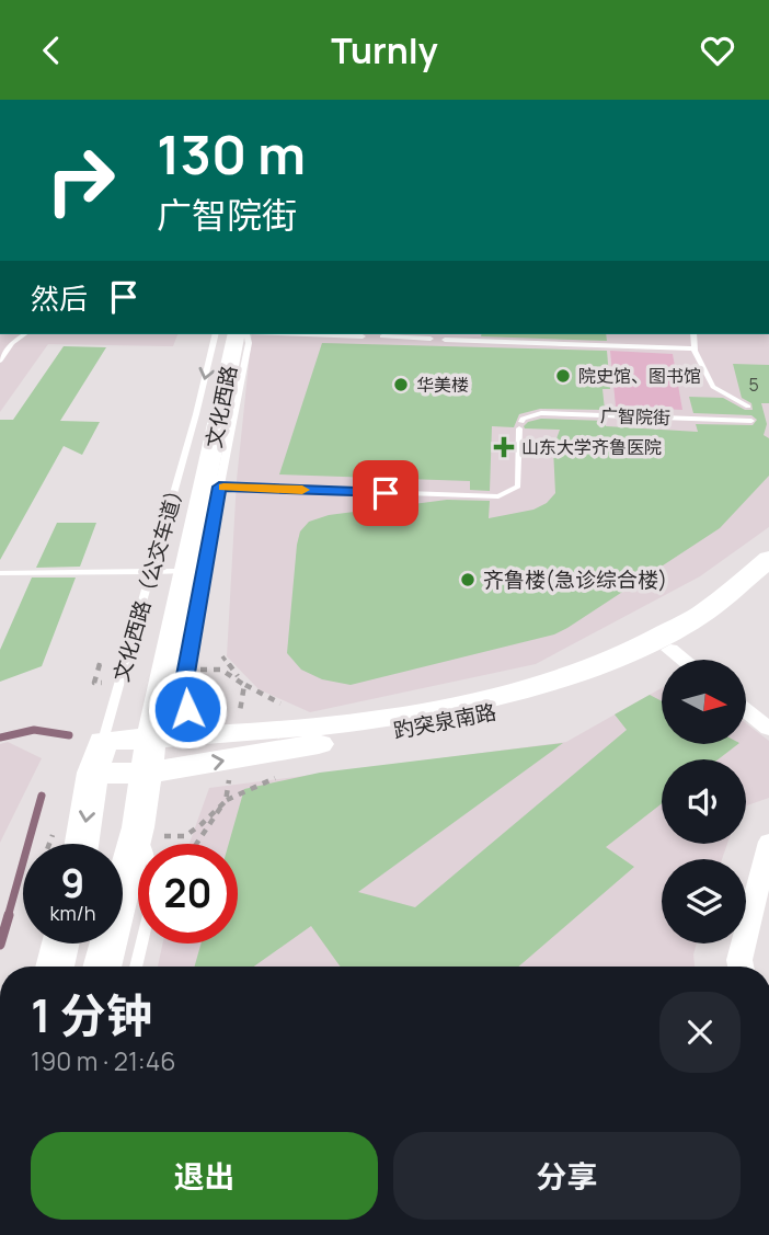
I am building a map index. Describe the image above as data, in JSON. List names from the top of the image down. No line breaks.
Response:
{"streets":{"main road":["文化西路","趵突泉南路"],"lane":["广智院街","文化西路（公交车道）"]},"crossings":[["文化西路","趵突泉南路"],["文化西路（公交车道）","趵突泉南路"]],"places":{"other":["院史馆、图书馆","华美楼","齐鲁楼(急诊综合楼)"],"health":["山东大学齐鲁医院"]},"house_numbers":["5"],"north":"right","page":{"header":"Turnly","turn":["130 m","广智院街"],"then":"然后","speed":"9 km/h","limit":"20","heading":["1 分钟","190 m · 21:46"],"buttons":["退出","分享"]}}
